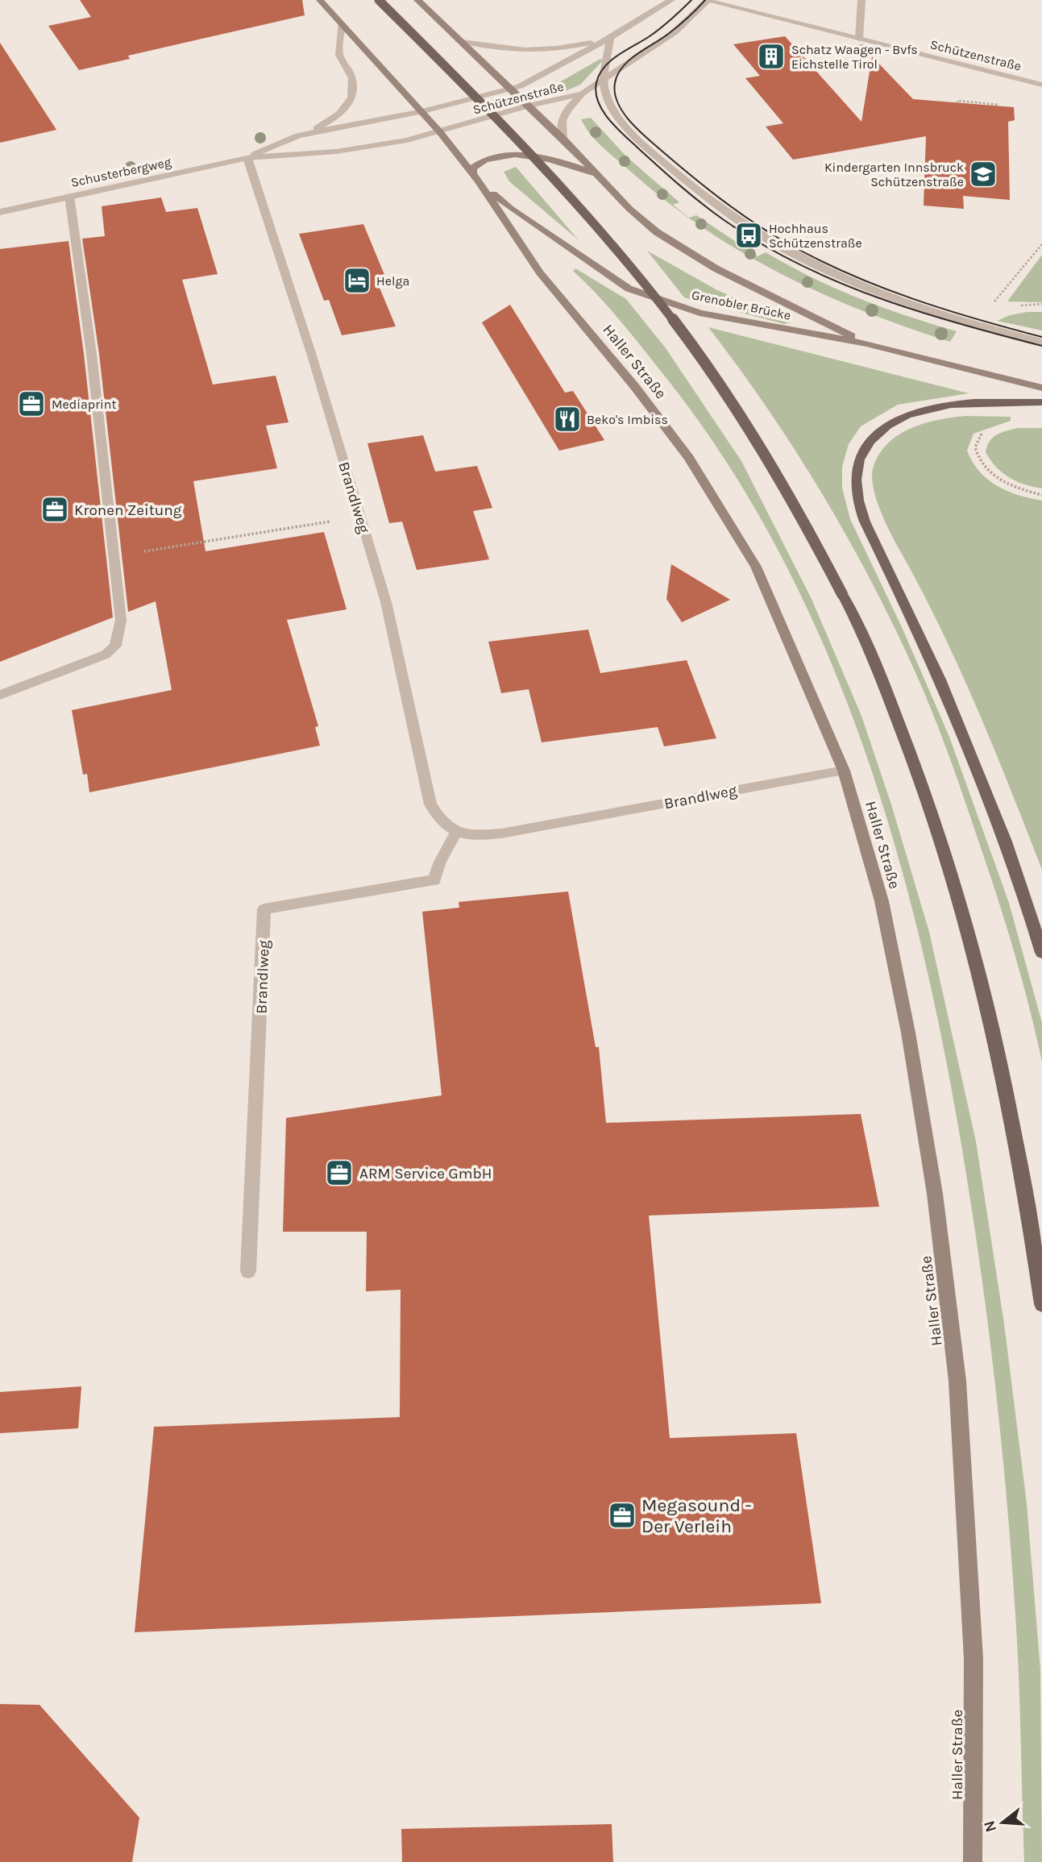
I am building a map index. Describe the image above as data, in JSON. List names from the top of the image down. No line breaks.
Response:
{"streets":{"main road":["Grenobler Brücke","Haller Straße"],"street":["Schützenstraße","Schusterbergweg","Brandlweg"]},"crossings":[["Schützenstraße","Schusterbergweg"],["Schützenstraße","Haller Straße"],["Schusterbergweg","Haller Straße"],["Schusterbergweg","Brandlweg"],["Grenobler Brücke","Haller Straße"],["Haller Straße","Brandlweg"]],"places":{"building":["Schatz Waagen - Bvfs Eichstelle Tirol"],"school or university":["Kindergarten Innsbruck Schützenstraße"],"bus stop":["Hochhaus Schützenstraße"],"hotel":["Helga"],"office":["Mediaprint","Kronen Zeitung","ARM Service GmbH","Megasound - Der Verleih"],"restaurant":["Beko's Imbiss"]},"north":"left"}
